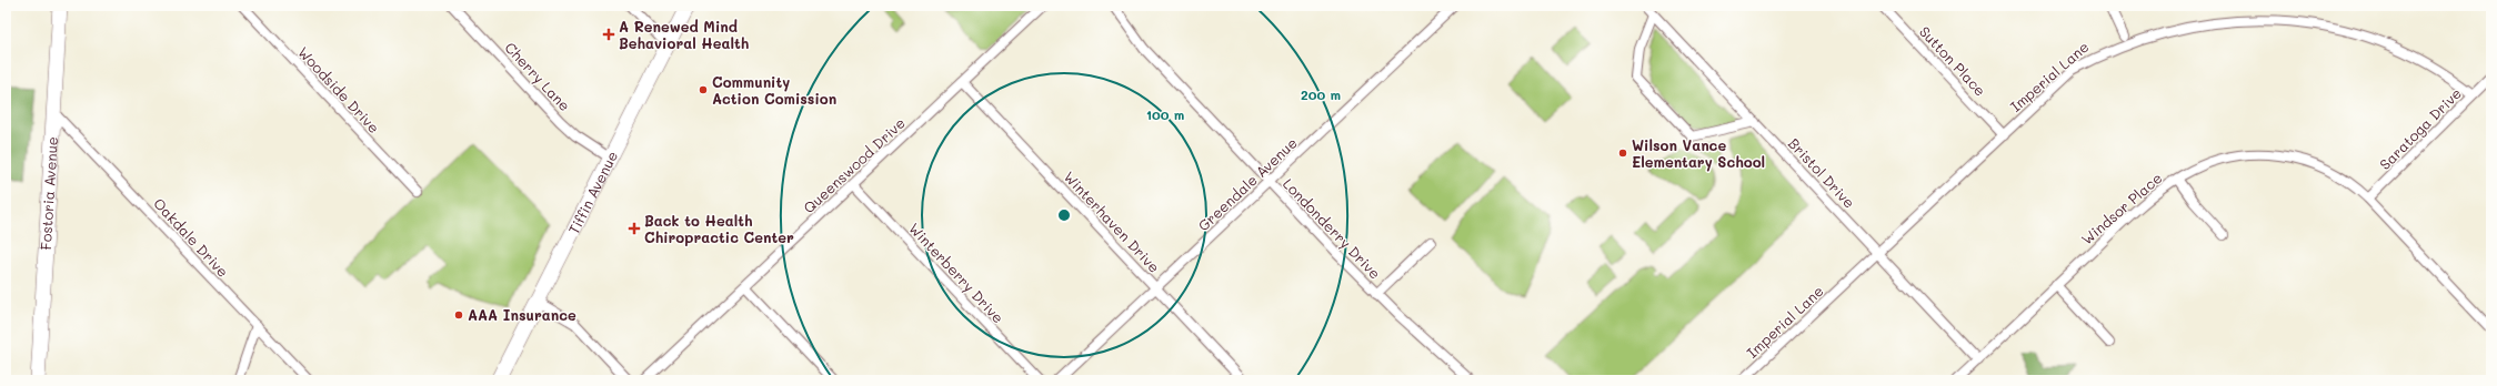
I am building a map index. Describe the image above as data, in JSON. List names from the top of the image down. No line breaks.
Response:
{"streets":{"main road":["Fostoria Avenue","Tiffin Avenue"],"street":["Sutton Place","Cherry Lane","Imperial Lane","Woodside Drive","Saratoga Drive","Queenswood Drive","Bristol Drive","Greendale Avenue","Windsor Place","Winterhaven Drive","Londonderry Drive","Oakdale Drive","Winterberry Drive"]},"crossings":[["Sutton Place","Imperial Lane"],["Cherry Lane","Tiffin Avenue"],["Imperial Lane","Bristol Drive"],["Saratoga Drive","Windsor Place"],["Queenswood Drive","Winterhaven Drive"],["Queenswood Drive","Winterberry Drive"],["Bristol Drive","Windsor Place"],["Greendale Avenue","Winterhaven Drive"],["Greendale Avenue","Londonderry Drive"],["Fostoria Avenue","Oakdale Drive"]],"places":{"health":["A Renewed Mind Behavioral Health","Back to Health Chiropractic Center"],"other":["Community Action Comission","Wilson Vance Elementary School","AAA Insurance"]},"rings":["200 m","100 m"]}
